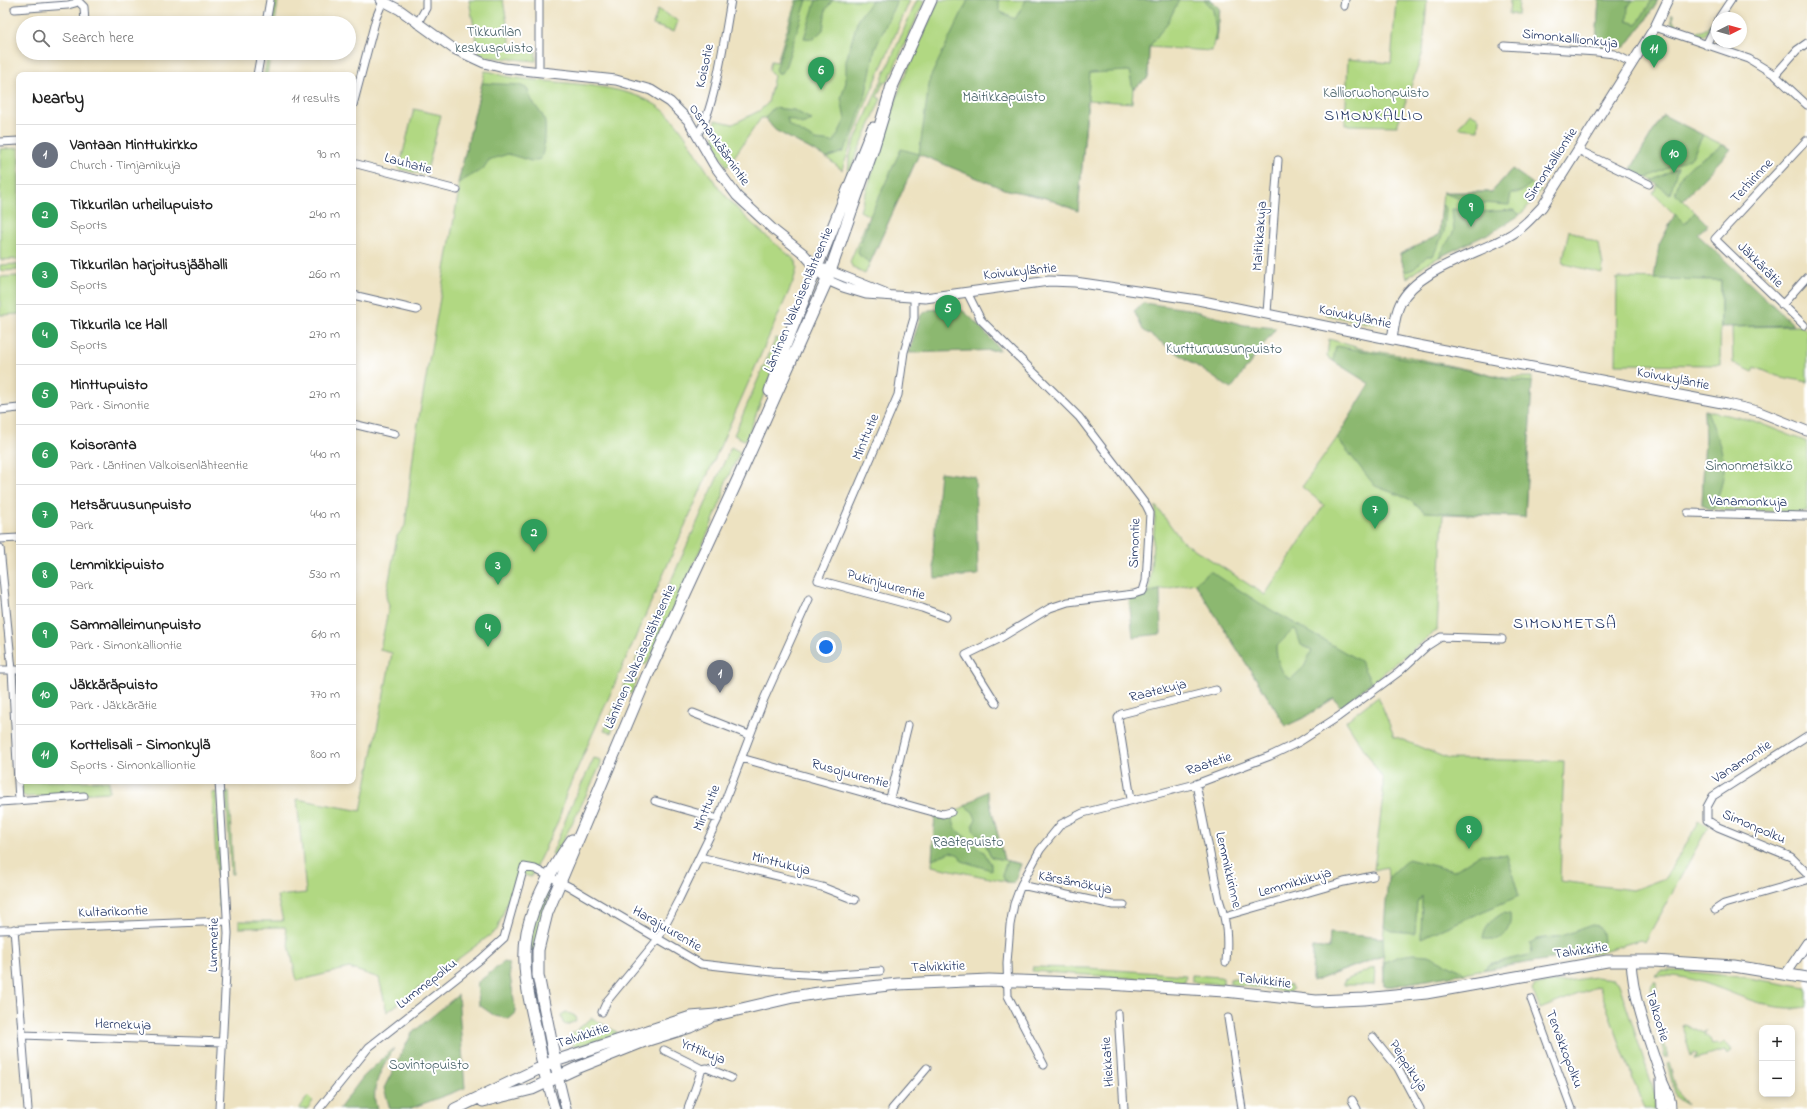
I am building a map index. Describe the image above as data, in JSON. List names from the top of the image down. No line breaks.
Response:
{"streets":{"main road":["Osmankäämintie","Simonkalliontie","Koivukyläntie","Läntinen Valkoisenlähteentie","Talvikkitie","Talkootie"],"street":["Simonkallionkuja","Koisotie","Lauhatie","Terhirinne","Maitikkakuja","Jäkkärätie","Minttutie","Vanamonkuja","Simontie","Pukinjuurentie","Raatekuja","Vanamontie","Raatetie","Rusojuurentie","Simonpolku","Minttukuja","Lemmikkirinne","Kärsämökuja","Lemmikkikuja","Kultarikontie","Harajuurentie","Lummetie","Lummepolku","Hernekuja","Tervakkopolku","Yrttikuja","Hiekkatie","Peippikuja"]},"crossings":[["Simonkallionkuja","Simonkalliontie"],["Koisotie","Osmankäämintie"],["Osmankäämintie","Koivukyläntie"],["Osmankäämintie","Läntinen Valkoisenlähteentie"],["Simonkalliontie","Koivukyläntie"],["Terhirinne","Jäkkärätie"],["Maitikkakuja","Koivukyläntie"],["Koivukyläntie","Läntinen Valkoisenlähteentie"],["Koivukyläntie","Minttutie"],["Koivukyläntie","Simontie"],["Läntinen Valkoisenlähteentie","Harajuurentie"],["Läntinen Valkoisenlähteentie","Talvikkitie"],["Minttutie","Pukinjuurentie"],["Minttutie","Rusojuurentie"],["Minttutie","Minttukuja"],["Minttutie","Harajuurentie"],["Raatekuja","Raatetie"],["Vanamontie","Simonpolku"],["Raatetie","Lemmikkirinne"],["Raatetie","Kärsämökuja"],["Raatetie","Talvikkitie"],["Lemmikkirinne","Lemmikkikuja"],["Kultarikontie","Lummetie"],["Harajuurentie","Lummepolku"],["Lummetie","Hernekuja"],["Talvikkitie","Talkootie"]],"districts":["SIMONKALLIO","SIMONMETSÄ"],"parks":["Tikkurilan keskuspuisto","Kallioruohonpuisto","Maitikkapuisto","Kurtturuusunpuisto","Simonmetsikkö","Raatepuisto","Sovintopuisto"],"north":"right","page":{"search":"Search here","pins":["11","6","10","9","5","7","2","3","4","1","8"],"heading":["Nearby","11 results"],"list":[{"mark":"1","name":"Vantaan Minttukirkko","note":"Church · Timjamikuja","value":"90 m"},{"mark":"2","name":"Tikkurilan urheilupuisto","note":"Sports","value":"240 m"},{"mark":"3","name":"Tikkurilan harjoitusjäähalli","note":"Sports","value":"260 m"},{"mark":"4","name":"Tikkurila Ice Hall","note":"Sports","value":"270 m"},{"mark":"5","name":"Minttupuisto","note":"Park · Simontie","value":"270 m"},{"mark":"6","name":"Koisoranta","note":"Park · Läntinen Valkoisenlähteentie","value":"440 m"},{"mark":"7","name":"Metsäruusunpuisto","note":"Park","value":"440 m"},{"mark":"8","name":"Lemmikkipuisto","note":"Park","value":"530 m"},{"mark":"9","name":"Sammalleimunpuisto","note":"Park · Simonkalliontie","value":"610 m"},{"mark":"10","name":"Jäkkäräpuisto","note":"Park · Jäkkärätie","value":"770 m"},{"mark":"11","name":"Korttelisali - Simonkylä","note":"Sports · Simonkalliontie","value":"800 m"}],"map_buttons":["+","−"]}}
